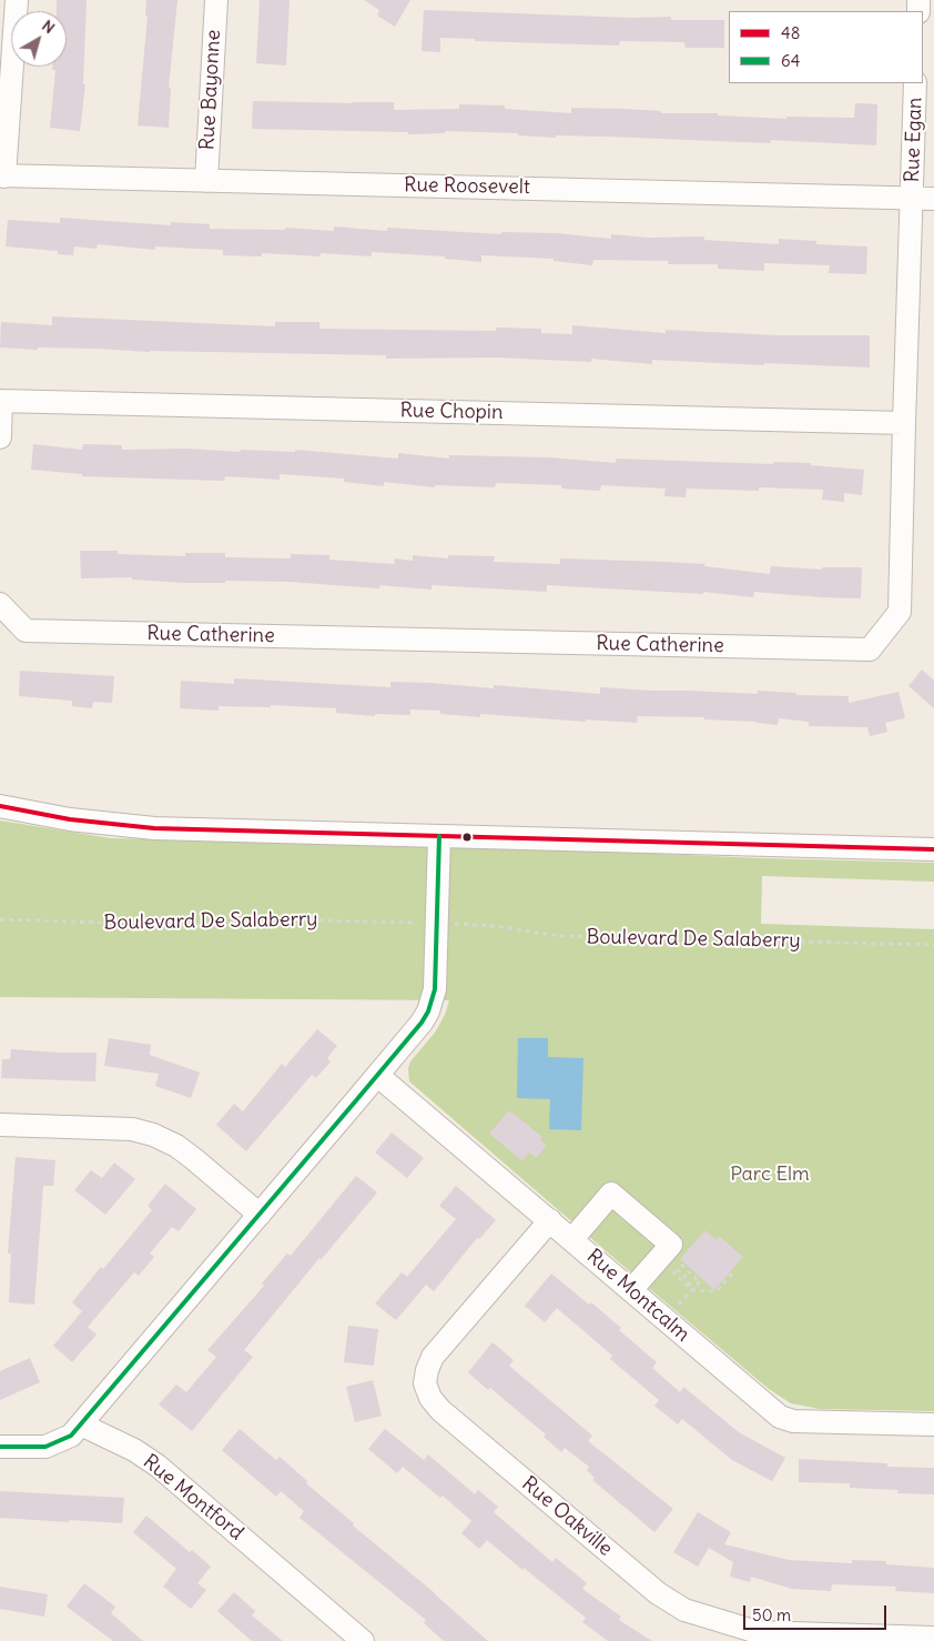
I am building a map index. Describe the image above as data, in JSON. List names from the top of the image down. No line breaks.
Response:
{"streets":{"street":["Rue Bayonne","Rue Egan","Rue Roosevelt","Rue Chopin","Rue Catherine","Rue Montcalm","Rue Montford","Rue Oakville"],"path":["Boulevard De Salaberry"]},"crossings":[["Rue Bayonne","Rue Roosevelt"],["Rue Egan","Rue Roosevelt"],["Rue Egan","Rue Catherine"],["Rue Roosevelt","Rue Catherine"],["Rue Chopin","Rue Catherine"],["Rue Montcalm","Rue Oakville"]],"parks":["Parc Elm"],"lines":["transit line 48","transit line 64"],"legend":["48","64"],"scale_bar":"50 m","north":"top right"}
